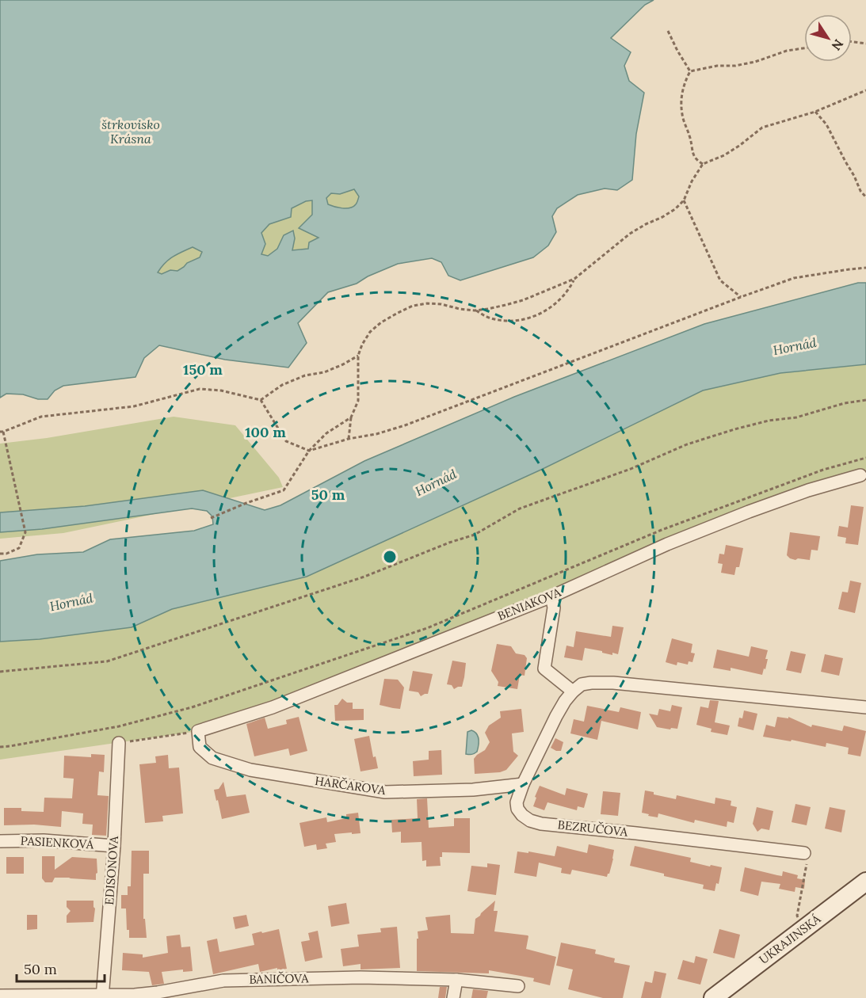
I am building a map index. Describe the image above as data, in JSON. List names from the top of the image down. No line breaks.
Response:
{"streets":{"main road":["UKRAJINSKÁ"],"street":["BENIAKOVA","HARČAROVA","BEZRUČOVA","PASIENKOVÁ","EDISONOVA","BANIČOVA"]},"crossings":[["BENIAKOVA","HARČAROVA"],["HARČAROVA","BEZRUČOVA"],["PASIENKOVÁ","EDISONOVA"],["EDISONOVA","BANIČOVA"]],"water":["štrkovisko Krásna","Hornád"],"scale_bar":"50 m","north":"bottom right","rings":["150 m","100 m","50 m"]}
